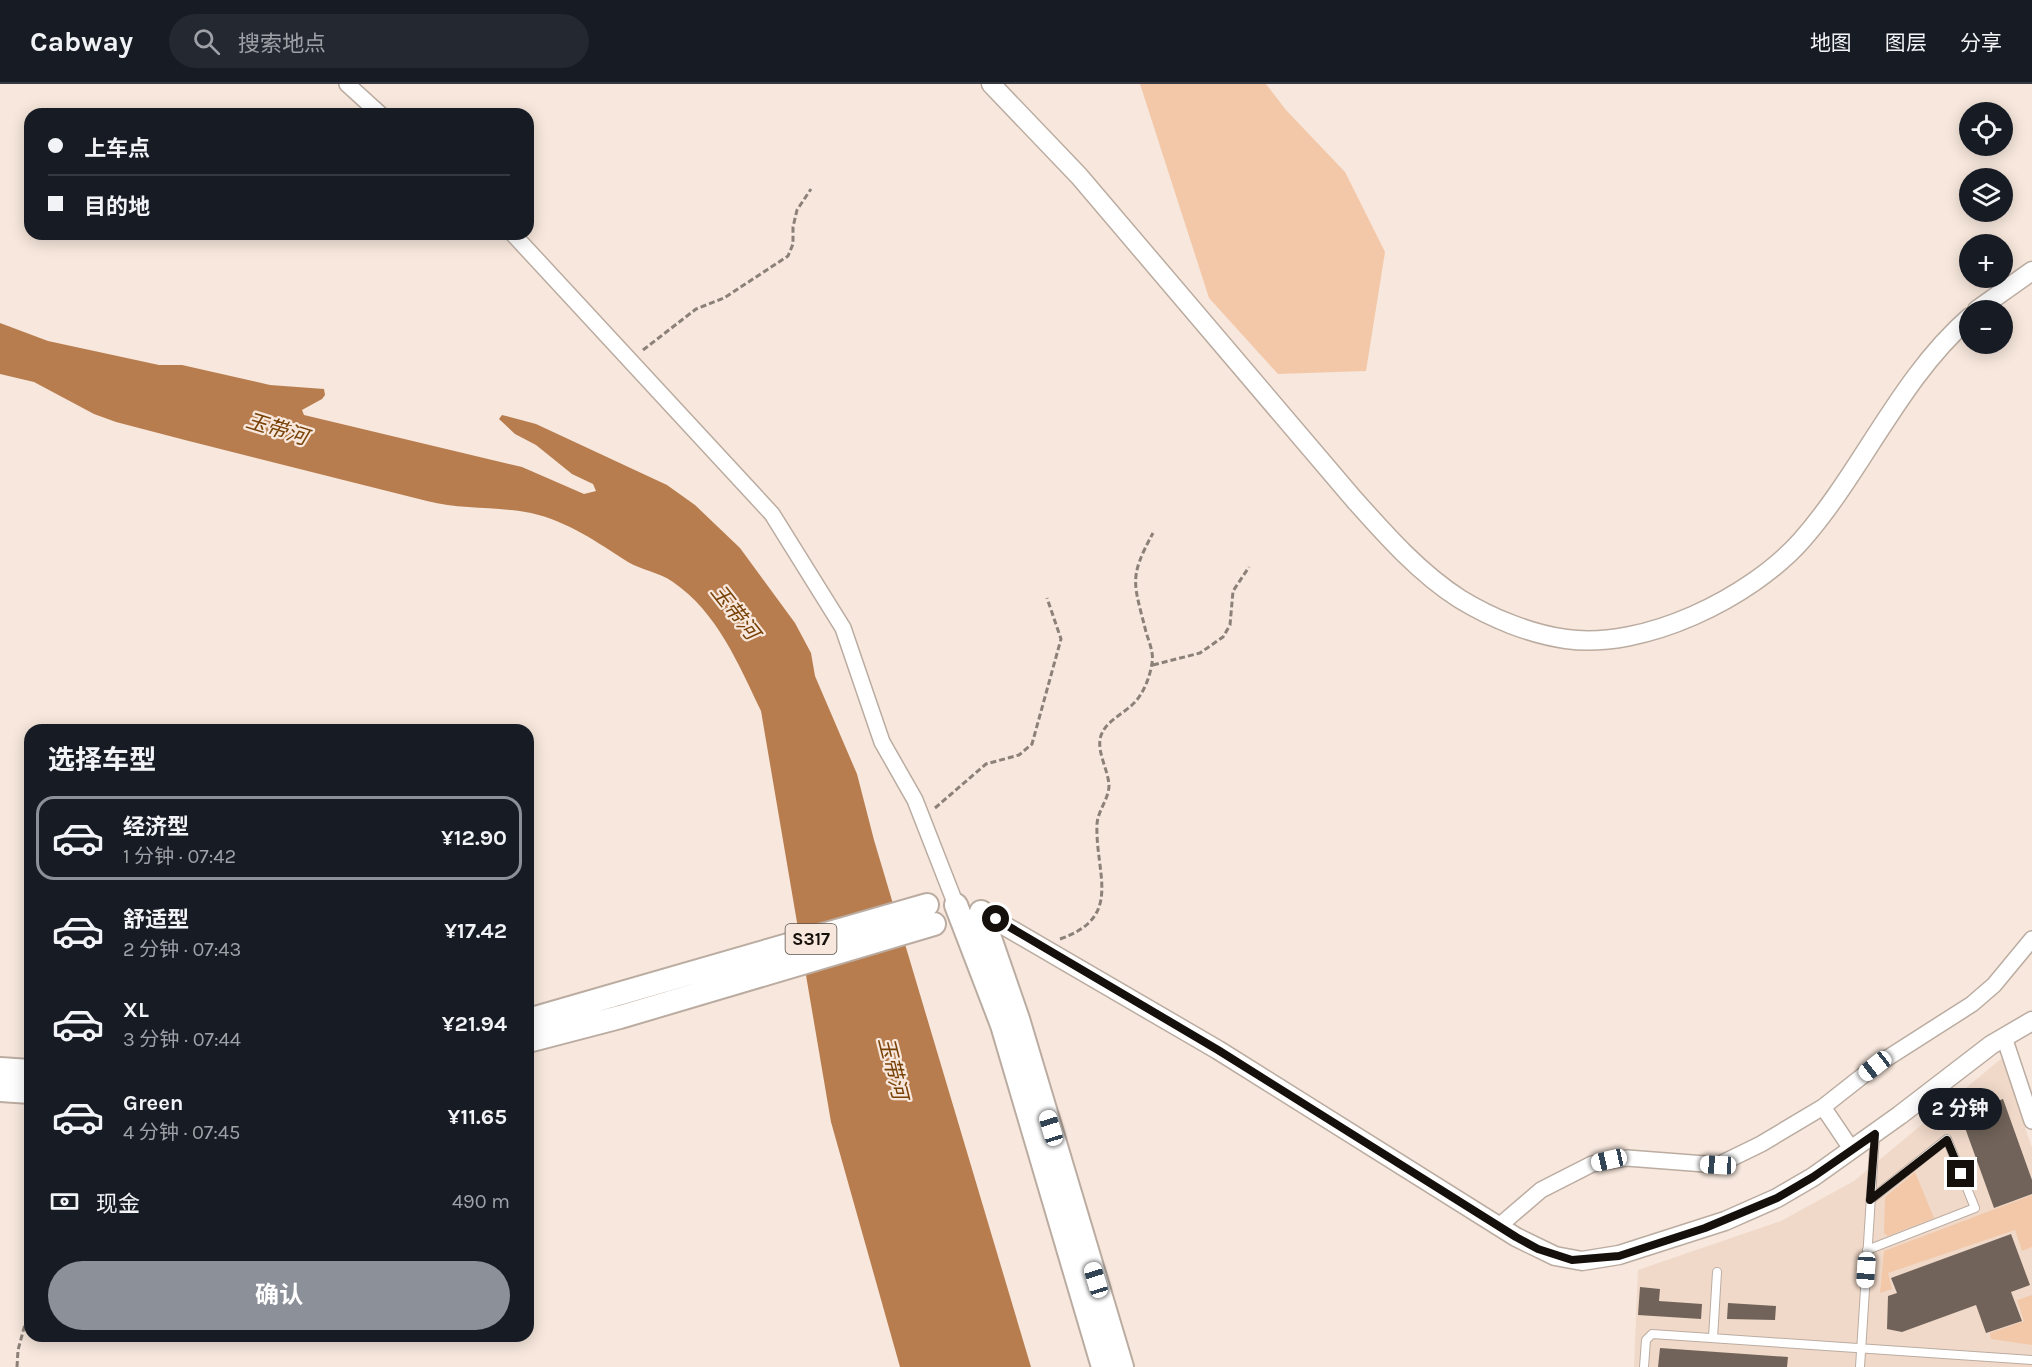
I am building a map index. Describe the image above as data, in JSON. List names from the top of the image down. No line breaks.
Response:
{"streets":{"main road":["S317"]},"water":["玉带河"],"page":{"header":"Cabway","search":"搜索地点","nav":["地图","图层","分享"],"map_buttons":["+","−"],"banner":["上车点","目的地"],"heading":"选择车型","list":[{"name":"经济型","note":"1 分钟 · 07:42","value":"¥12.90"},{"name":"舒适型","note":"2 分钟 · 07:43","value":"¥17.42"},{"name":"XL","note":"3 分钟 · 07:44","value":"¥21.94"},{"name":"Green","note":"4 分钟 · 07:45","value":"¥11.65"}],"bubble":"2 分钟","pay":["现金","490 m"],"buttons":"确认"}}
